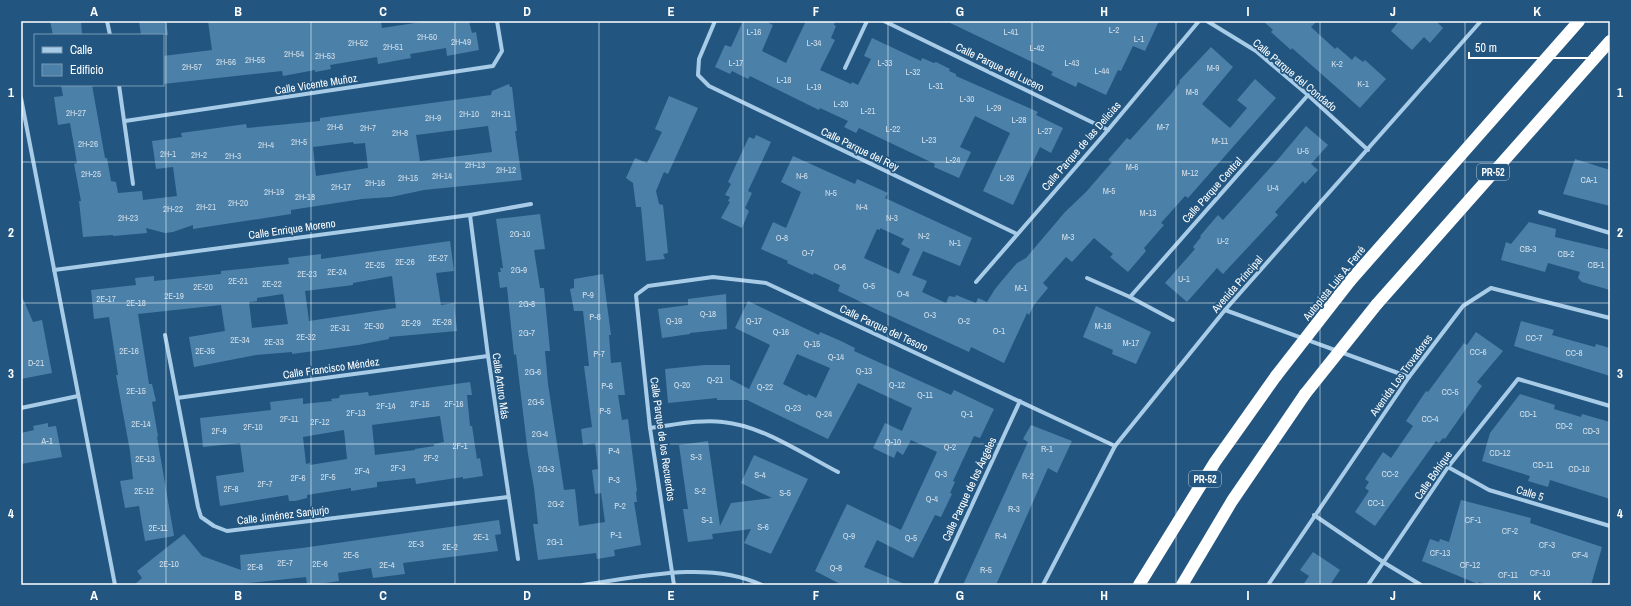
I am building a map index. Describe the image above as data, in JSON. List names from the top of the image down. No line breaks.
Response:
{"streets":{"highway":["PR-52","Autopista Luis A. Ferré"],"street":["Calle Parque del Lucero","Calle Parque del Condado","Calle Vicente Muñoz","Calle Parque de las Delicias","Calle Parque del Rey","Calle Parque Central","Calle Enrique Moreno","Avenida Principal","Calle Parque del Tesoro","Calle Francisco Méndez","Avenida Los Trovadores","Calle Arturo Más","Calle Parque de los Recuerdos","Calle Bohíque","Calle Parque de los Ángeles","Calle 5","Calle Jiménez Sanjurjo"]},"crossings":[["Calle Parque del Lucero","Calle Parque de las Delicias"],["Calle Parque del Condado","Calle Parque Central"],["Calle Parque del Condado","Avenida Principal"],["Calle Parque de las Delicias","Calle Parque del Rey"],["Calle Enrique Moreno","Calle Arturo Más"],["Avenida Principal","Calle Parque del Tesoro"],["Calle Parque del Tesoro","Calle Parque de los Recuerdos"],["Calle Parque del Tesoro","Calle Parque de los Ángeles"],["Calle Francisco Méndez","Calle Arturo Más"],["Calle Francisco Méndez","Calle Jiménez Sanjurjo"],["Calle Arturo Más","Calle Jiménez Sanjurjo"],["Calle Bohíque","Calle 5"]],"house_numbers":["L-2","L-16","L-41","2H-50","L-1","2H-49","2H-52","L-34","2H-51","L-42","2H-54","2H-53","2H-55","2H-56","L-17","L-33","L-43","K-2","2H-57","M-9","L-44","L-32","L-18","K-1","L-31","L-19","M-8","L-30","L-20","L-29","L-21","2H-27","2H-10","2H-11","2H-9","L-28","2H-6","M-7","2H-7","L-22","L-27","2H-8","L-23","M-11","2H-5","2H-26","2H-4","U-5","2H-1","2H-2","2H-3","L-24","2H-13","M-6","2H-12","M-12","2H-25","2H-14","N-6","2H-15","L-26","CA-1","2H-16","2H-17","U-4","M-5","2H-19","N-5","2H-18","2H-20","2H-21","N-4","2H-22","M-13","2H-23","N-3","2G-10","N-2","M-3","O-8","U-2","N-1","CB-3","O-7","CB-2","2E-27","2E-26","2E-25","CB-1","O-6","2G-9","2E-24","2E-23","U-1","2E-21","2E-22","O-5","2E-20","M-1","O-4","P-9","2E-19","2E-17","2E-18","2G-8","Q-18","O-3","P-8","Q-19","Q-17","O-2","2E-28","2E-29","2E-30","M-16","2E-31","O-1","Q-16","2G-7","2E-32","CC-7","2E-34","2E-33","M-17","Q-15","2E-16","2E-35","CC-6","CC-8","P-7","Q-14","D-21","Q-13","2G-6","Q-21","Q-20","Q-12","P-6","Q-22","2E-15","CC-5","Q-11","2G-5","2F-15","2F-16","2F-14","Q-23","P-5","2F-13","Q-24","Q-1","CD-1","2F-11","CC-4","2F-12","2E-14","CD-2","2F-10","2F-9","CD-3","2G-4","A-1","Q-10","2F-1","Q-2","R-1","P-4","CD-12","S-3","2F-2","2E-13","CD-11","2F-3","2G-3","CD-10","2F-4","Q-3","CC-2","S-4","R-2","2F-5","2F-6","P-3","2F-7","2F-8","2E-12","S-2","S-5","Q-4","CC-1","2G-2","P-2","R-3","S-1","CF-1","S-6","2E-11","CF-2","P-1","Q-9","R-4","2E-1","Q-5","2G-1","2E-3","CF-3","2E-2","CF-13","2E-5","CF-4","2E-7","2E-10","2E-6","2E-4","CF-12","2E-8","Q-8","R-5","CF-10","CF-11"],"legend":["Calle","Edificio"],"scale_bar":"50 m","grid":{"columns":["A","B","C","D","E","F","G","H","I","J","K"],"rows":["1","2","3","4"]}}
